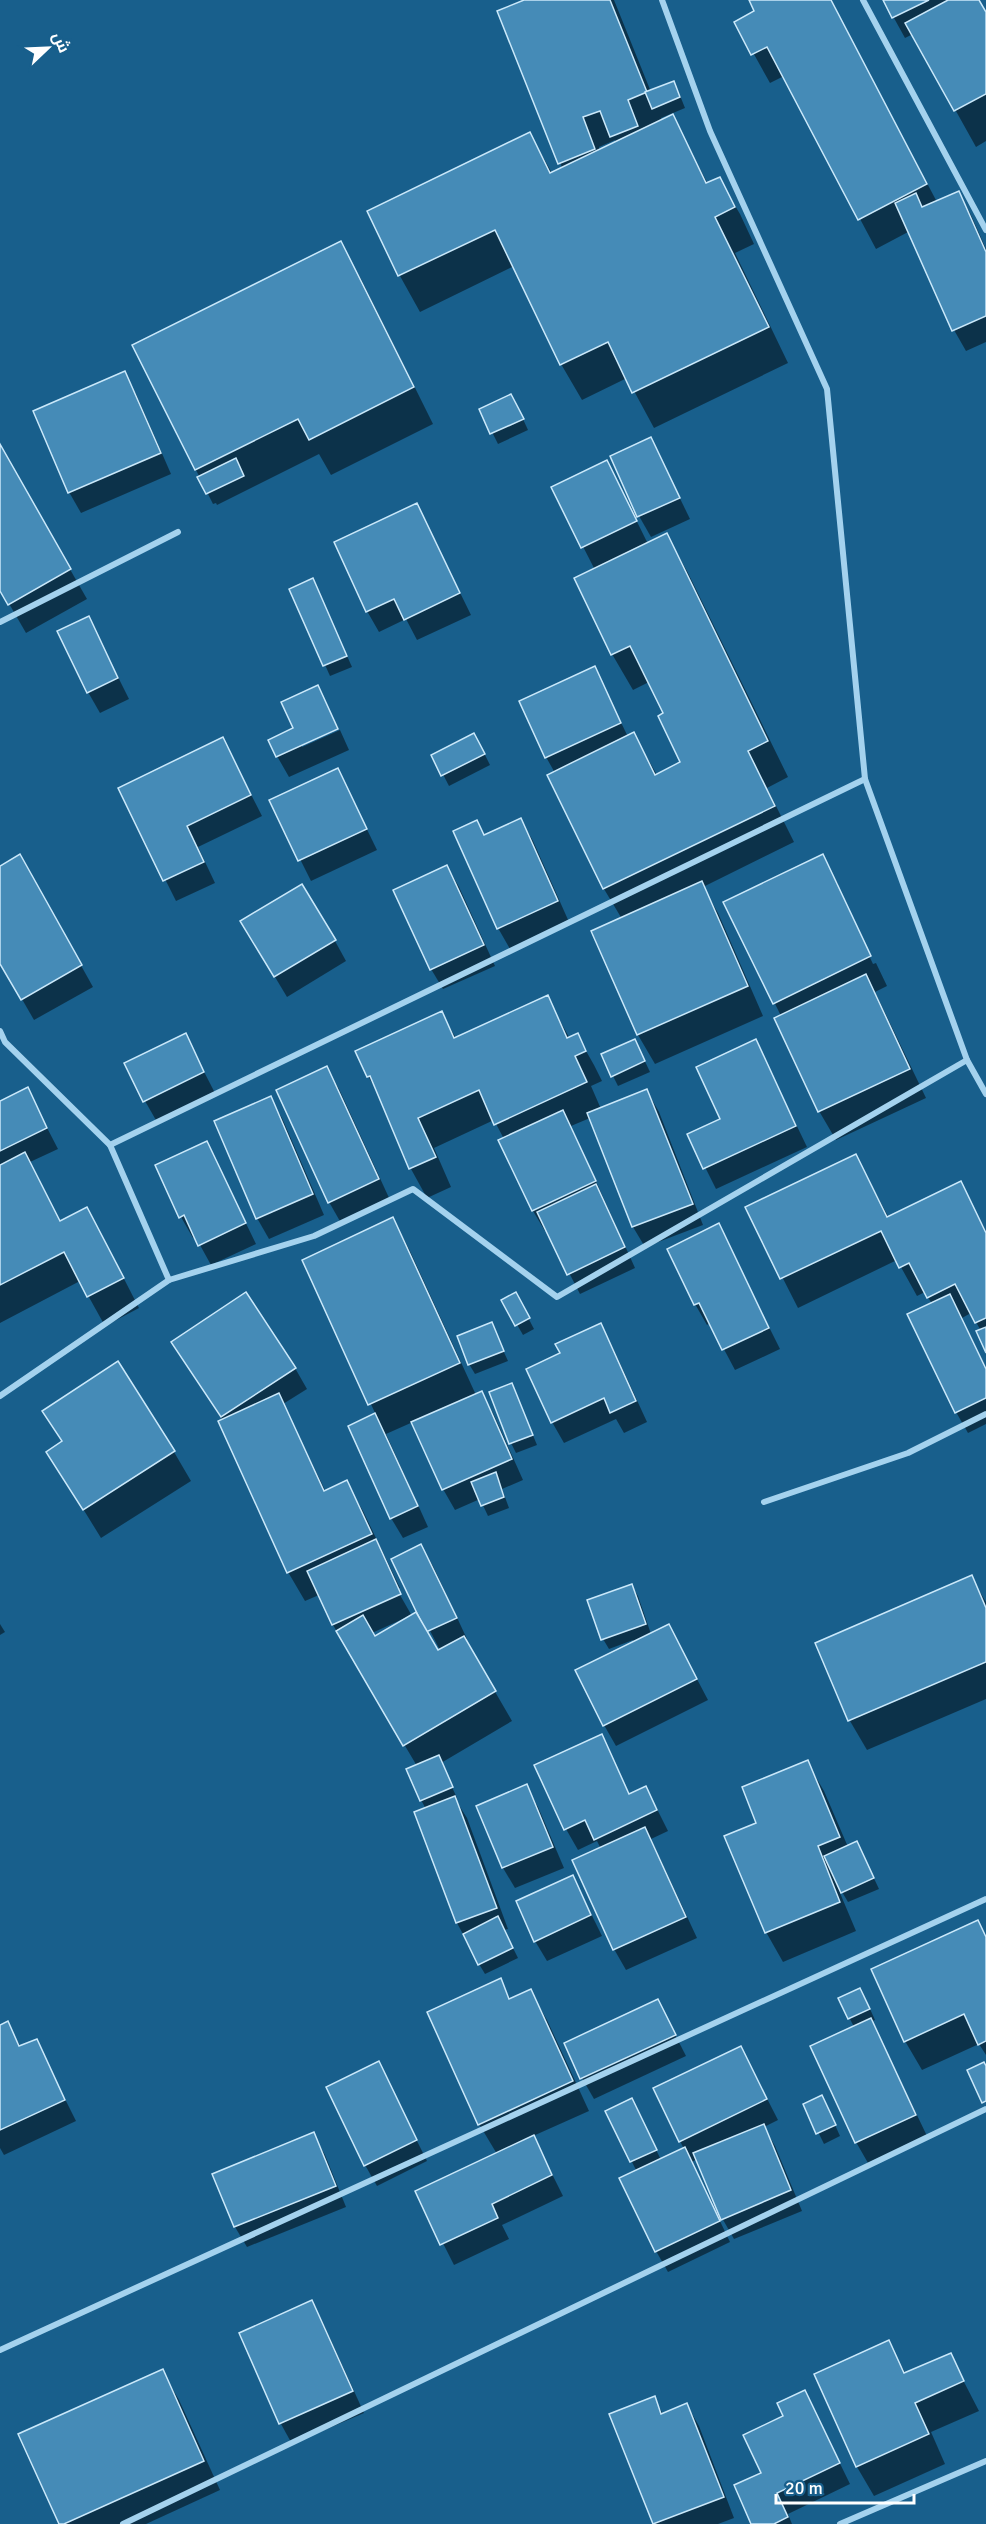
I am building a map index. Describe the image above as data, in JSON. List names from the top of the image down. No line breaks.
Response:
{"scale_bar":"20 m","north":"top right"}
